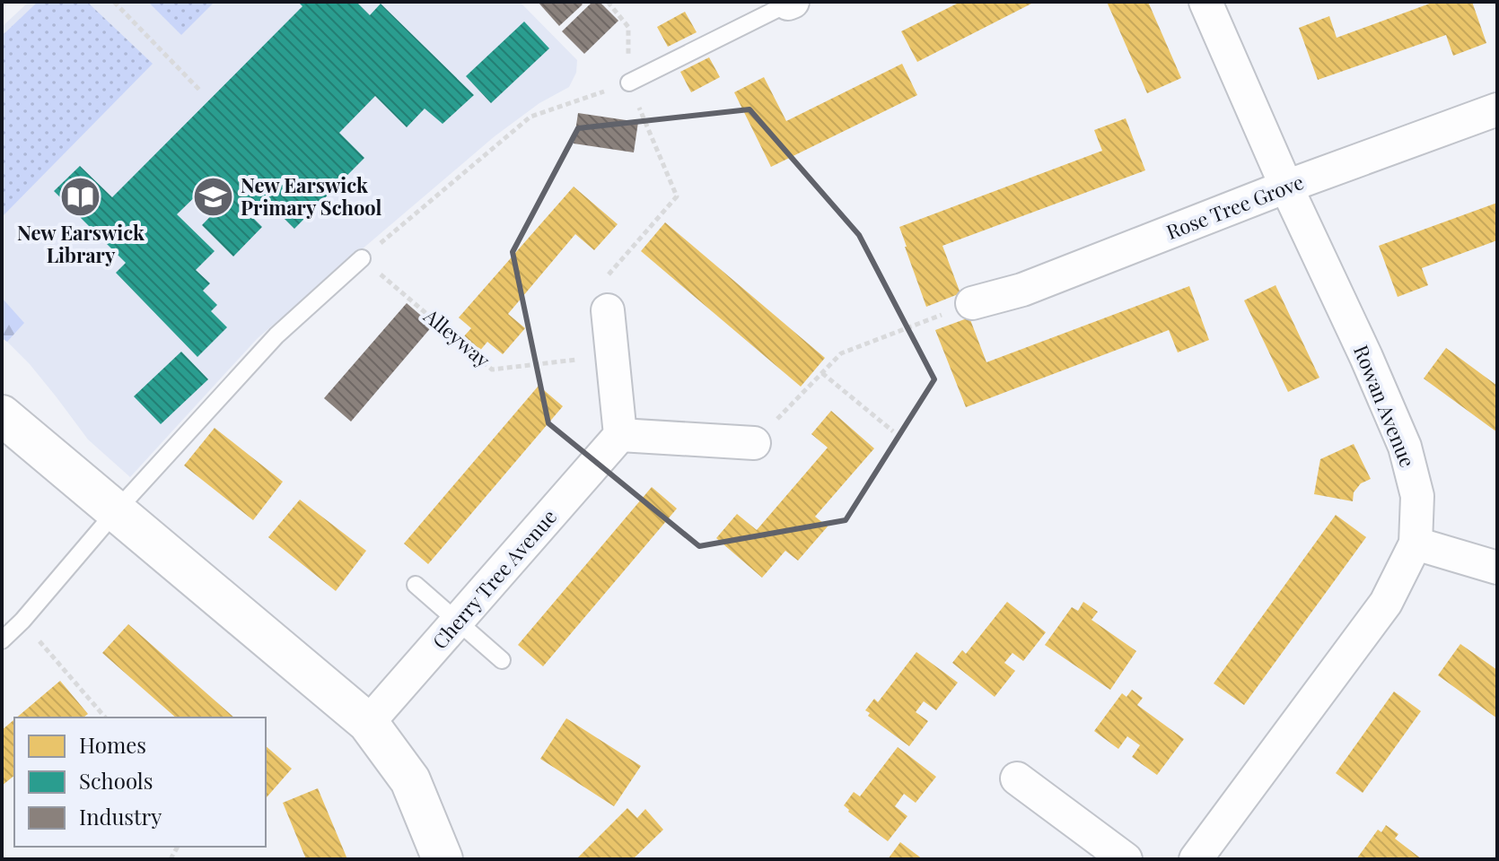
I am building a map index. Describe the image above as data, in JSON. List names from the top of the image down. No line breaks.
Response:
{"streets":{"street":["Rose Tree Grove","Rowan Avenue","Cherry Tree Avenue"],"path":["Alleyway"]},"crossings":[["Rose Tree Grove","Rowan Avenue"]],"places":{"library":["New Earswick Library"],"school or university":["New Earswick Primary School"]},"legend":["Homes","Schools","Industry"]}
